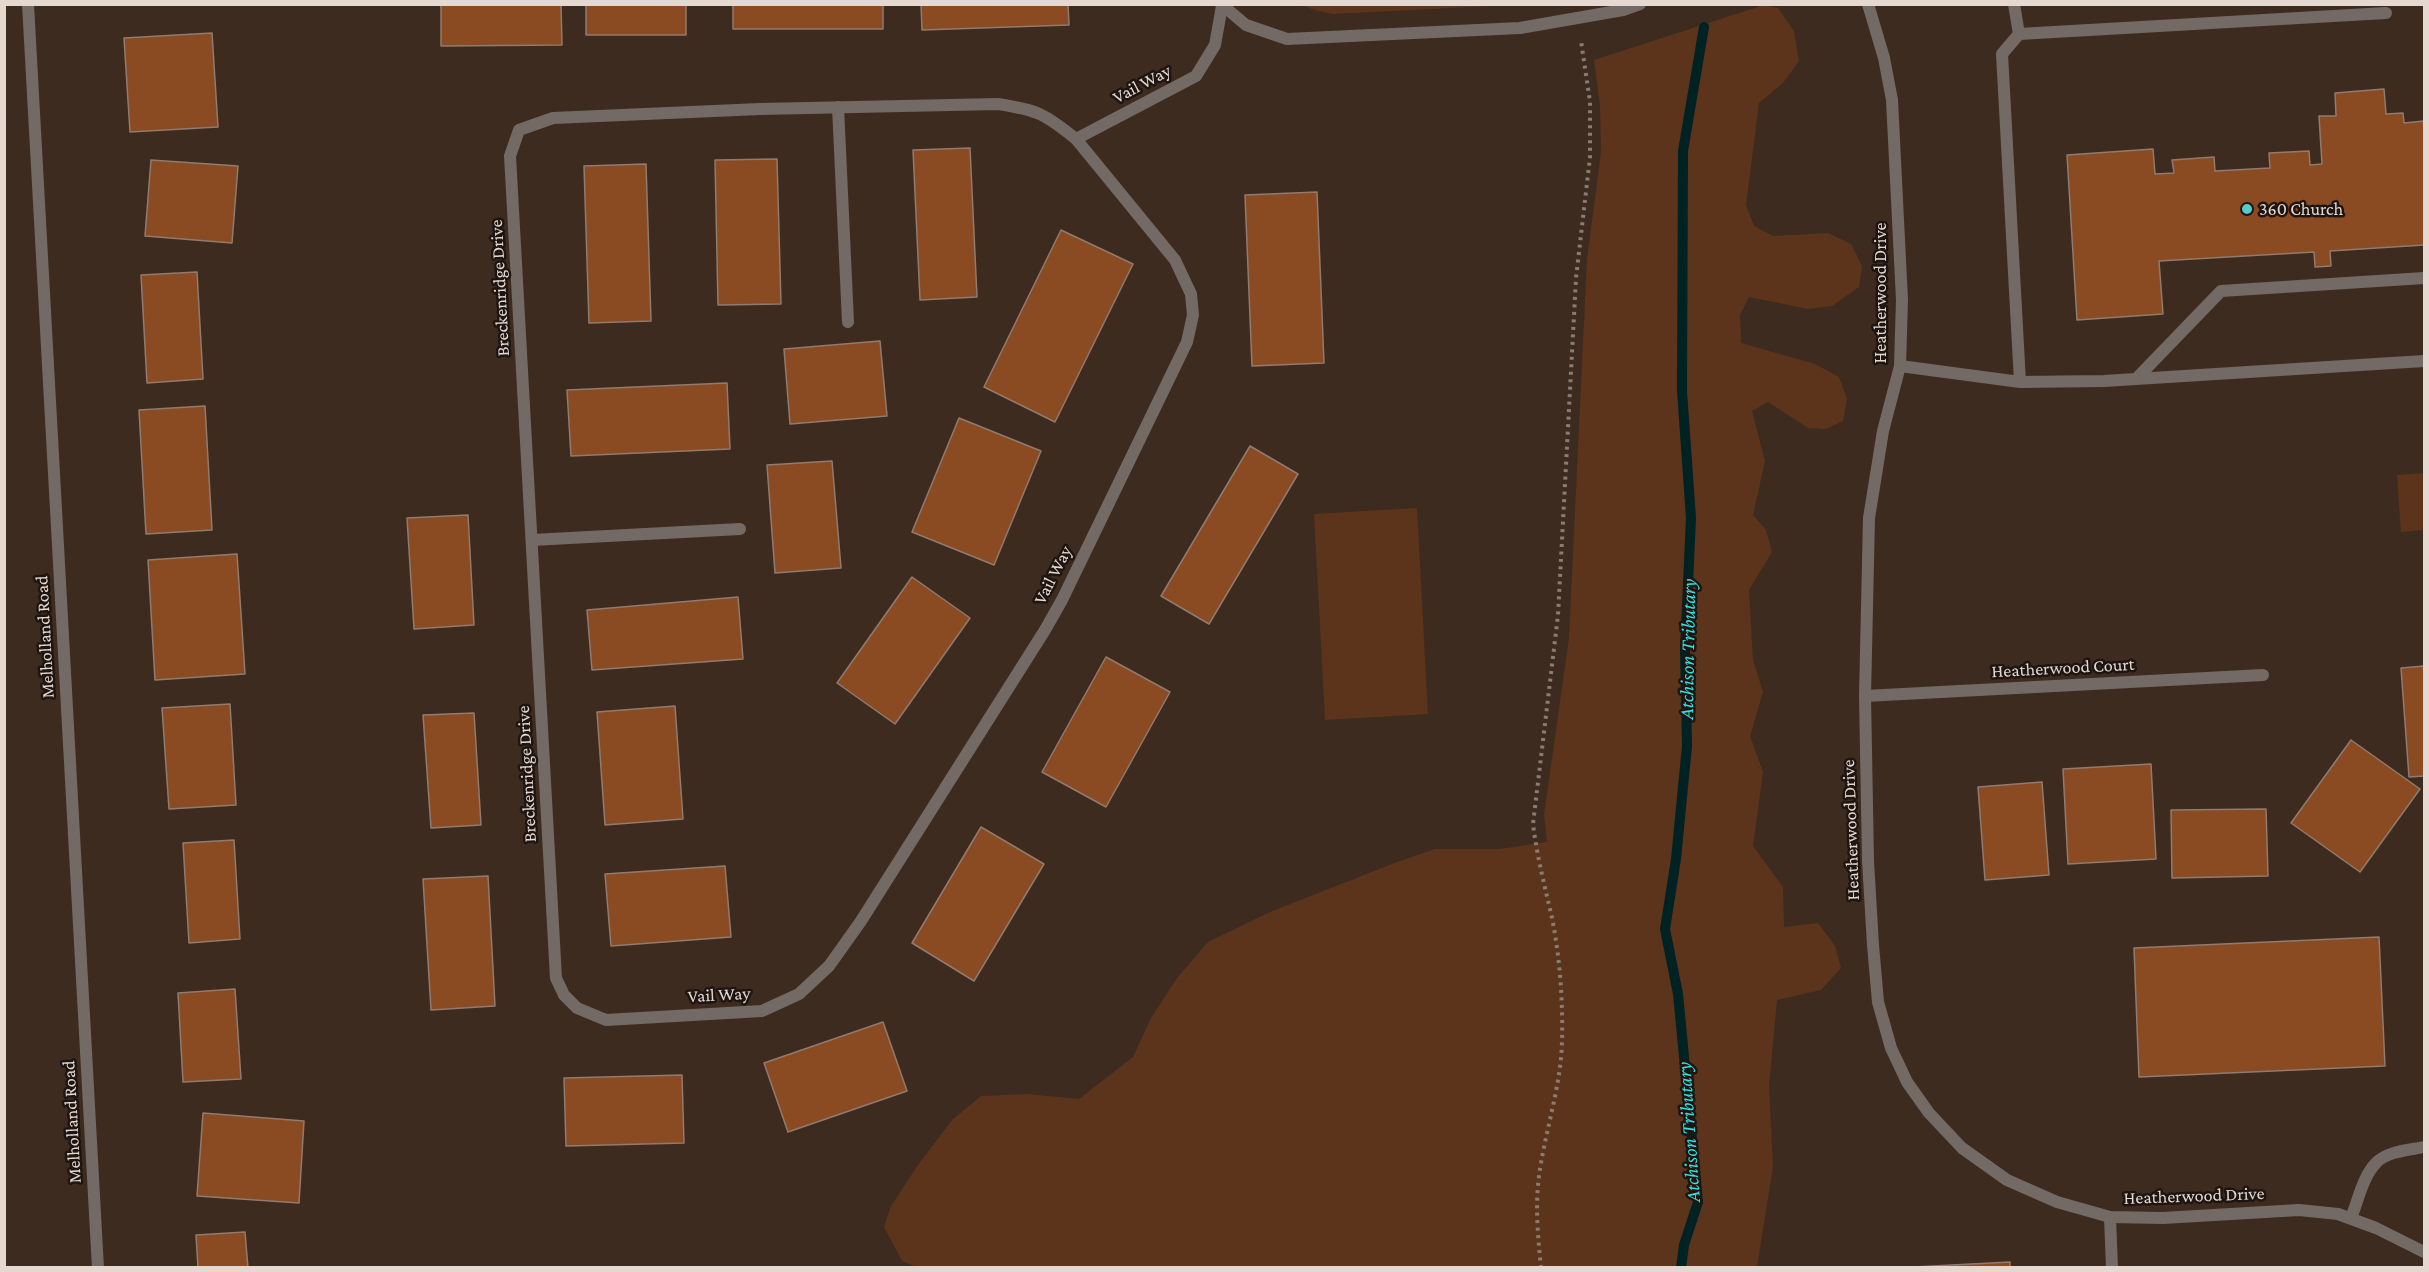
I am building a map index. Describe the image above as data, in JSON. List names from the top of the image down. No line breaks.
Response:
{"streets":{"street":["Vail Way","Breckenridge Drive","Heatherwood Drive","Melholland Road","Heatherwood Court"]},"crossings":[["Vail Way","Breckenridge Drive"],["Heatherwood Drive","Heatherwood Court"]],"water":["Atchison Tributary"],"places":["360 Church"]}
